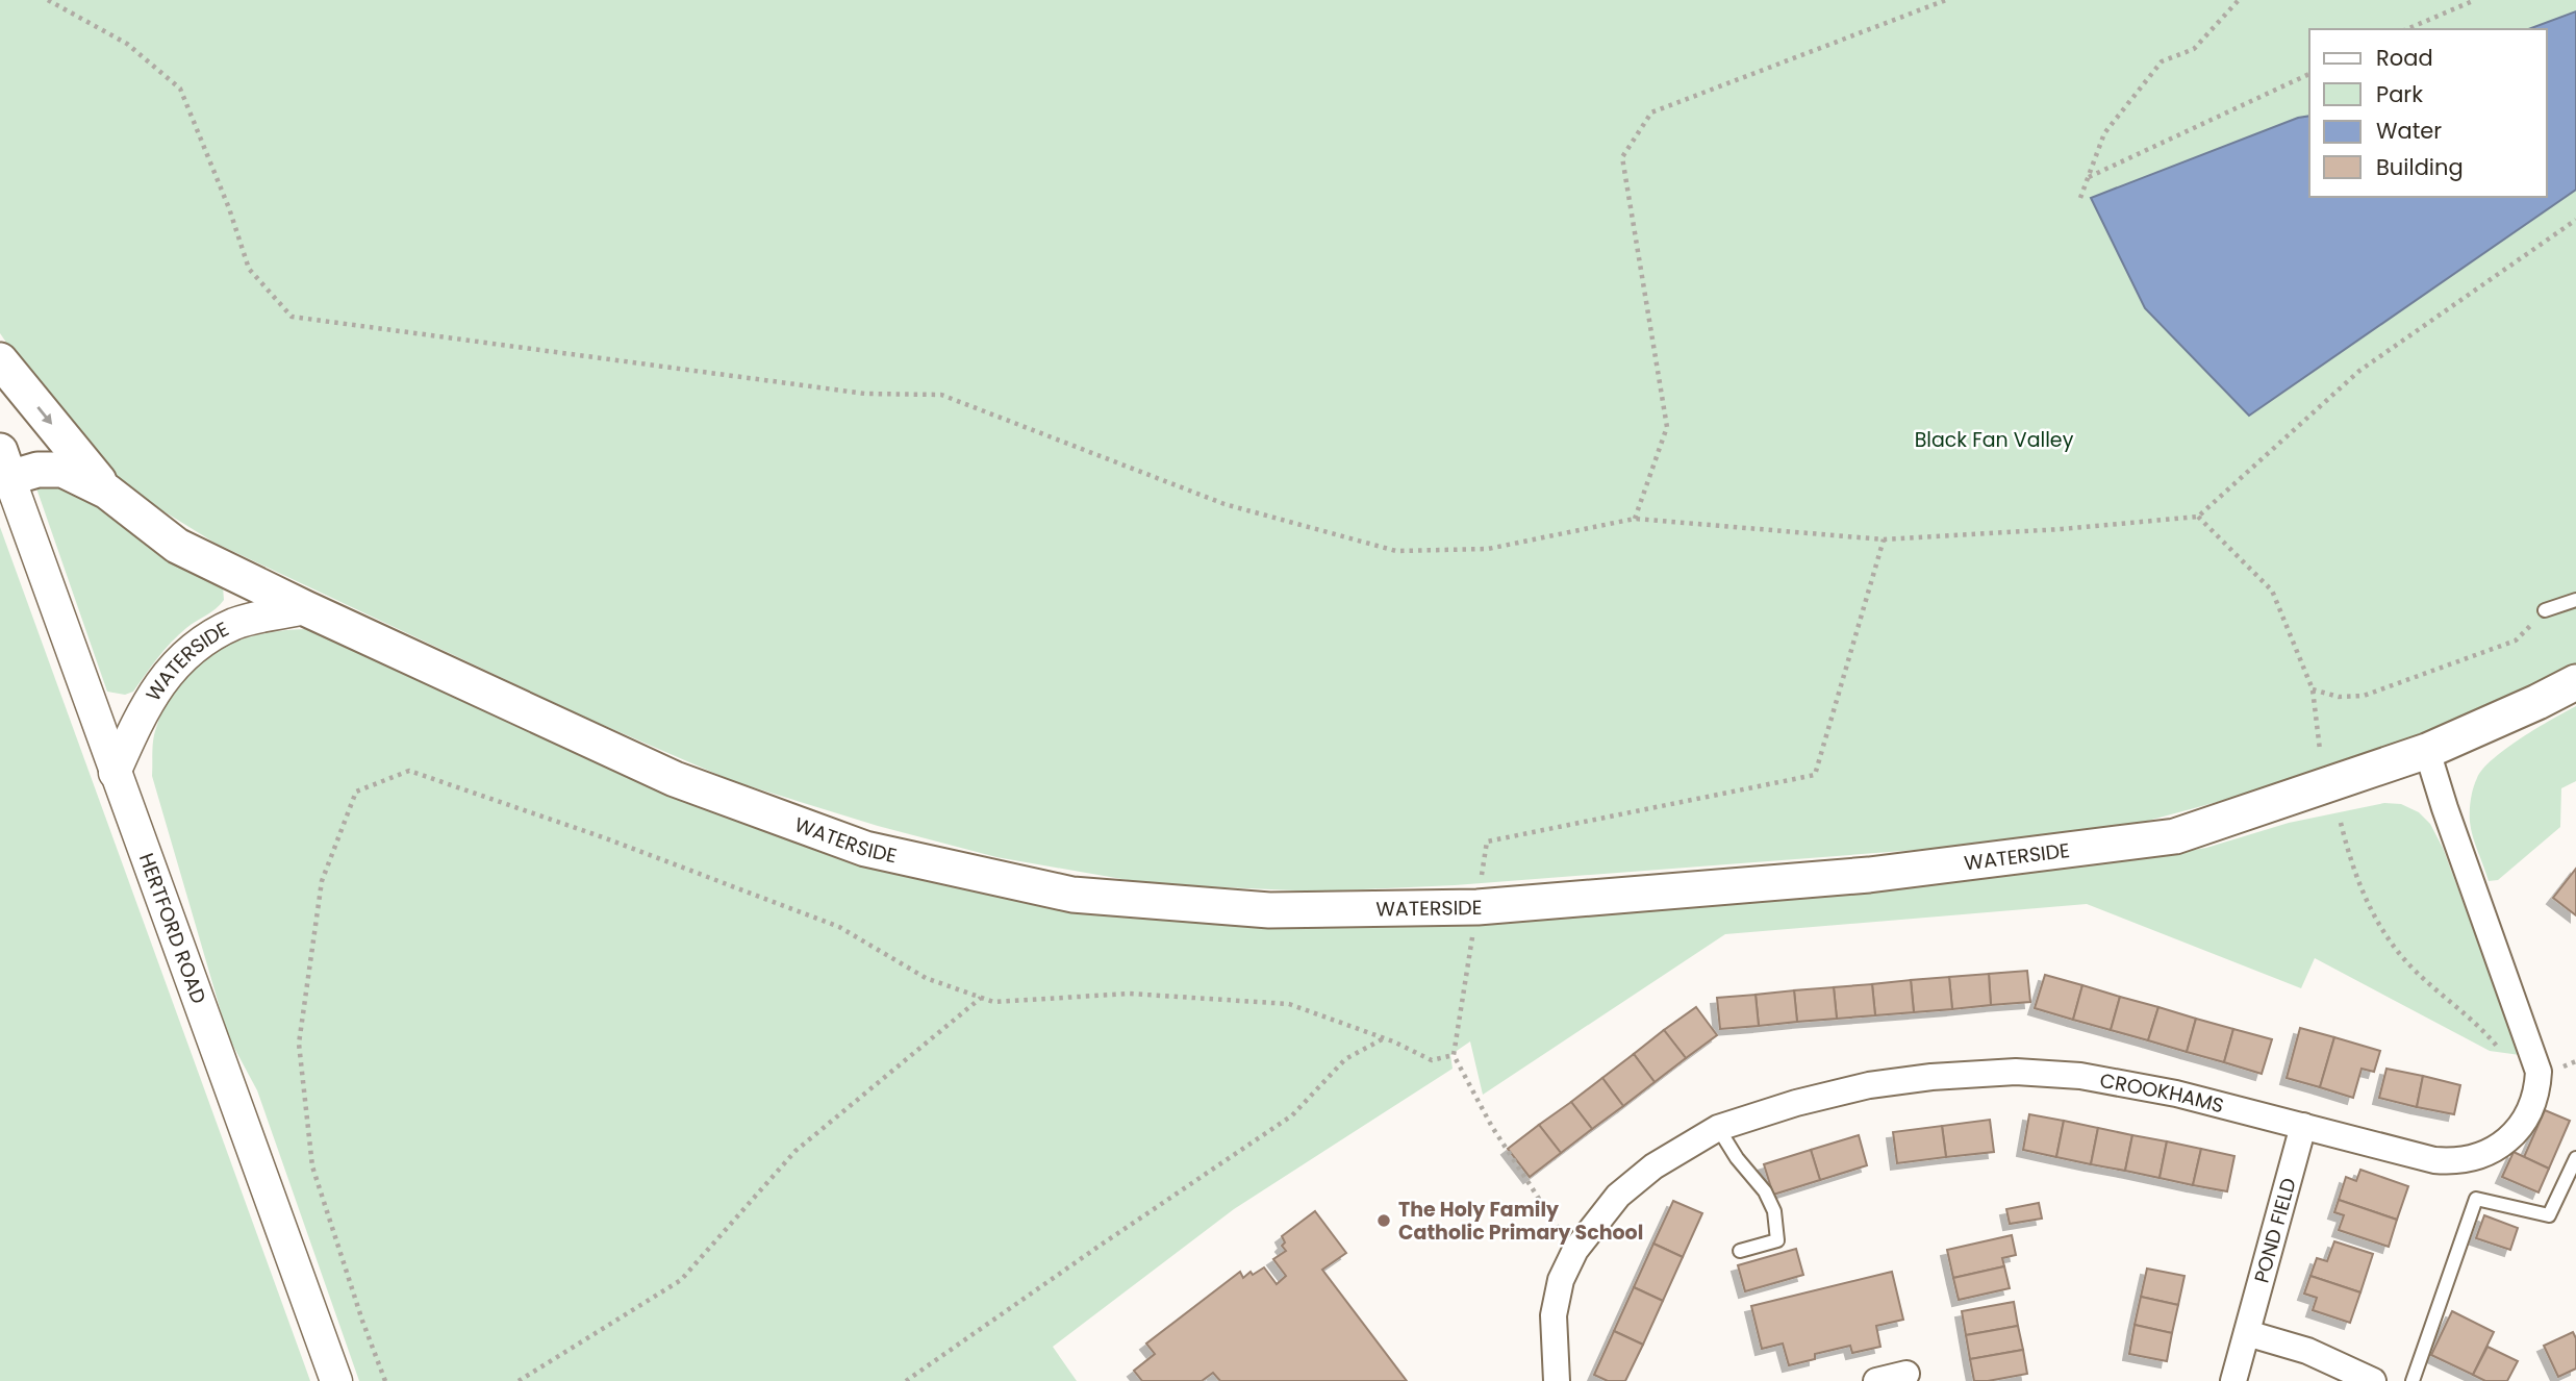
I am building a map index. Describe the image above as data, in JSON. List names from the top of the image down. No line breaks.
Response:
{"streets":{"main road":["WATERSIDE"],"street":["HERTFORD ROAD","CROOKHAMS","POND FIELD"]},"crossings":[["WATERSIDE","HERTFORD ROAD"],["WATERSIDE","CROOKHAMS"],["CROOKHAMS","POND FIELD"]],"parks":["Black Fan Valley"],"places":["The Holy Family Catholic Primary School"],"legend":["Road","Park","Water","Building"]}
